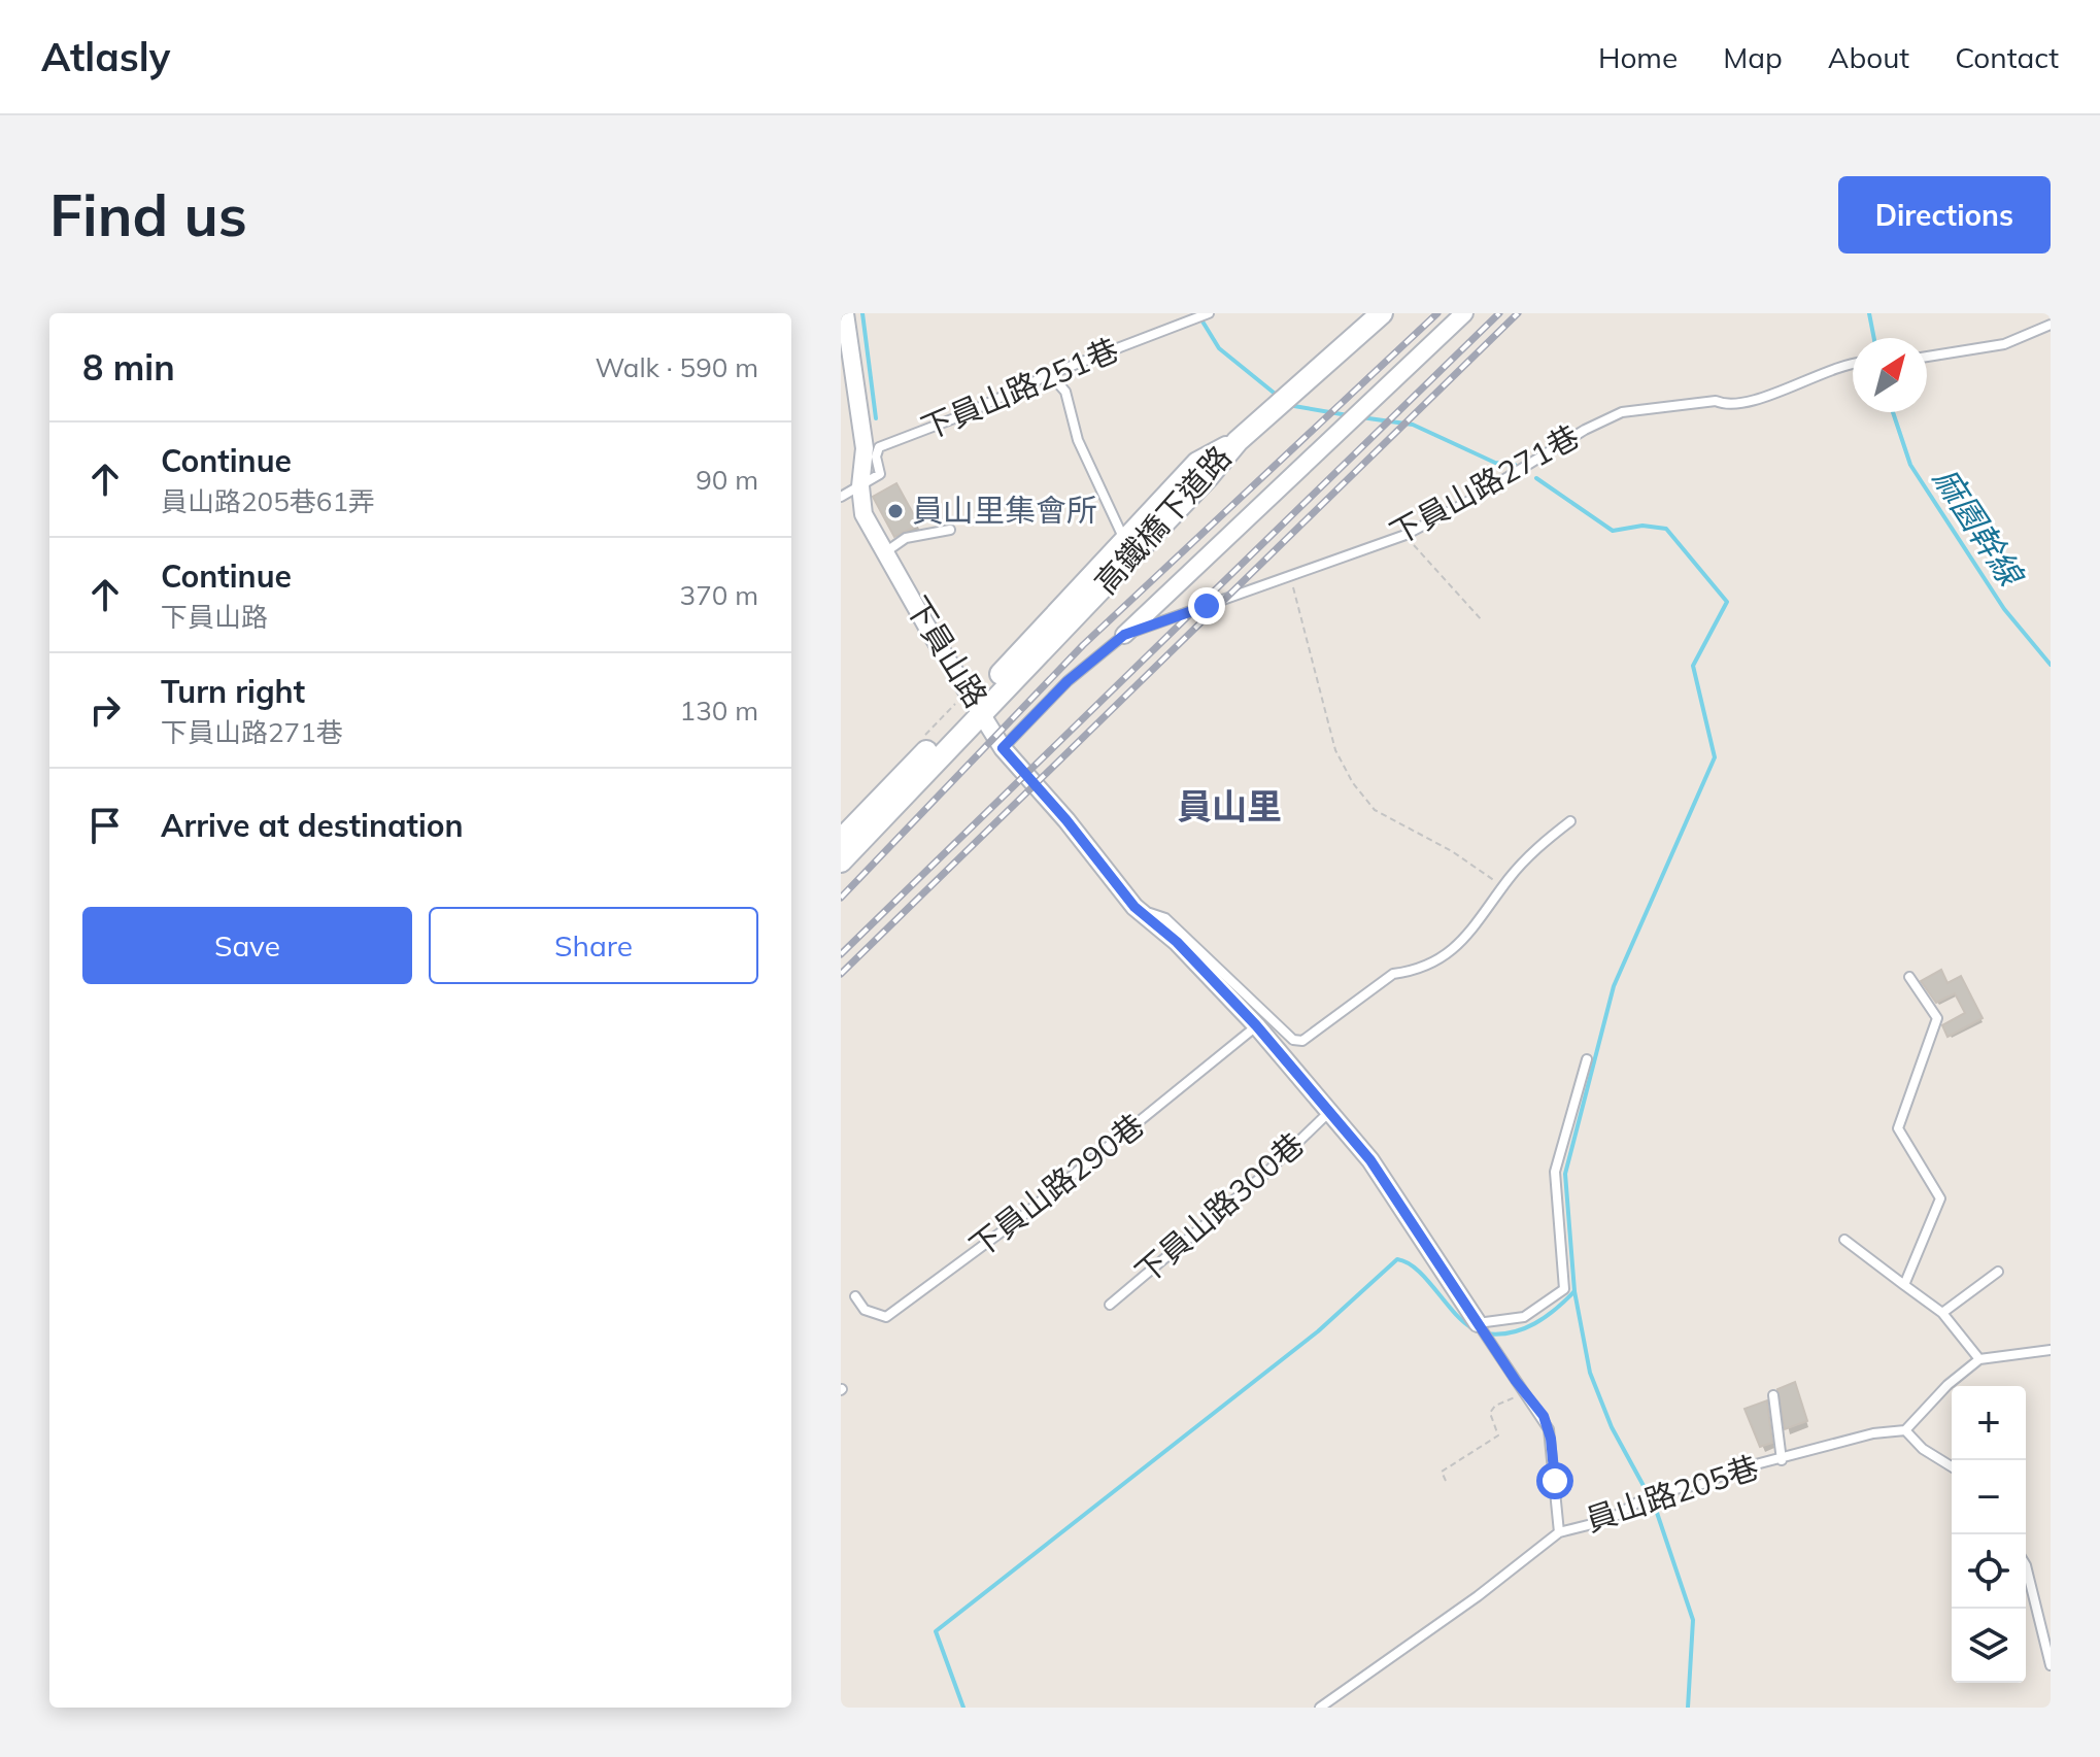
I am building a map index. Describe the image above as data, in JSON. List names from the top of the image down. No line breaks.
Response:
{"streets":{"street":["高鐵橋下道路","下員山路"],"lane":["下員山路251巷","下員山路271巷","下員山路290巷","下員山路300巷","員山路205巷"]},"crossings":[["下員山路251巷","下員山路"],["下員山路271巷","下員山路"],["高鐵橋下道路","下員山路"],["下員山路","下員山路290巷"],["下員山路","下員山路300巷"]],"districts":["員山里"],"water":["麻園幹線"],"places":["員山里集會所"],"north":"top right","page":{"header":"Atlasly","nav":["Home","Map","About","Contact"],"buttons":["Directions",["Save","Share"]],"title":"Find us","heading":["8 min","Walk · 590 m"],"list":[["Continue","員山路205巷61弄","90 m"],["Continue","下員山路","370 m"],["Turn right","下員山路271巷","130 m"],"Arrive at destination"],"map_buttons":["+","−"]}}
